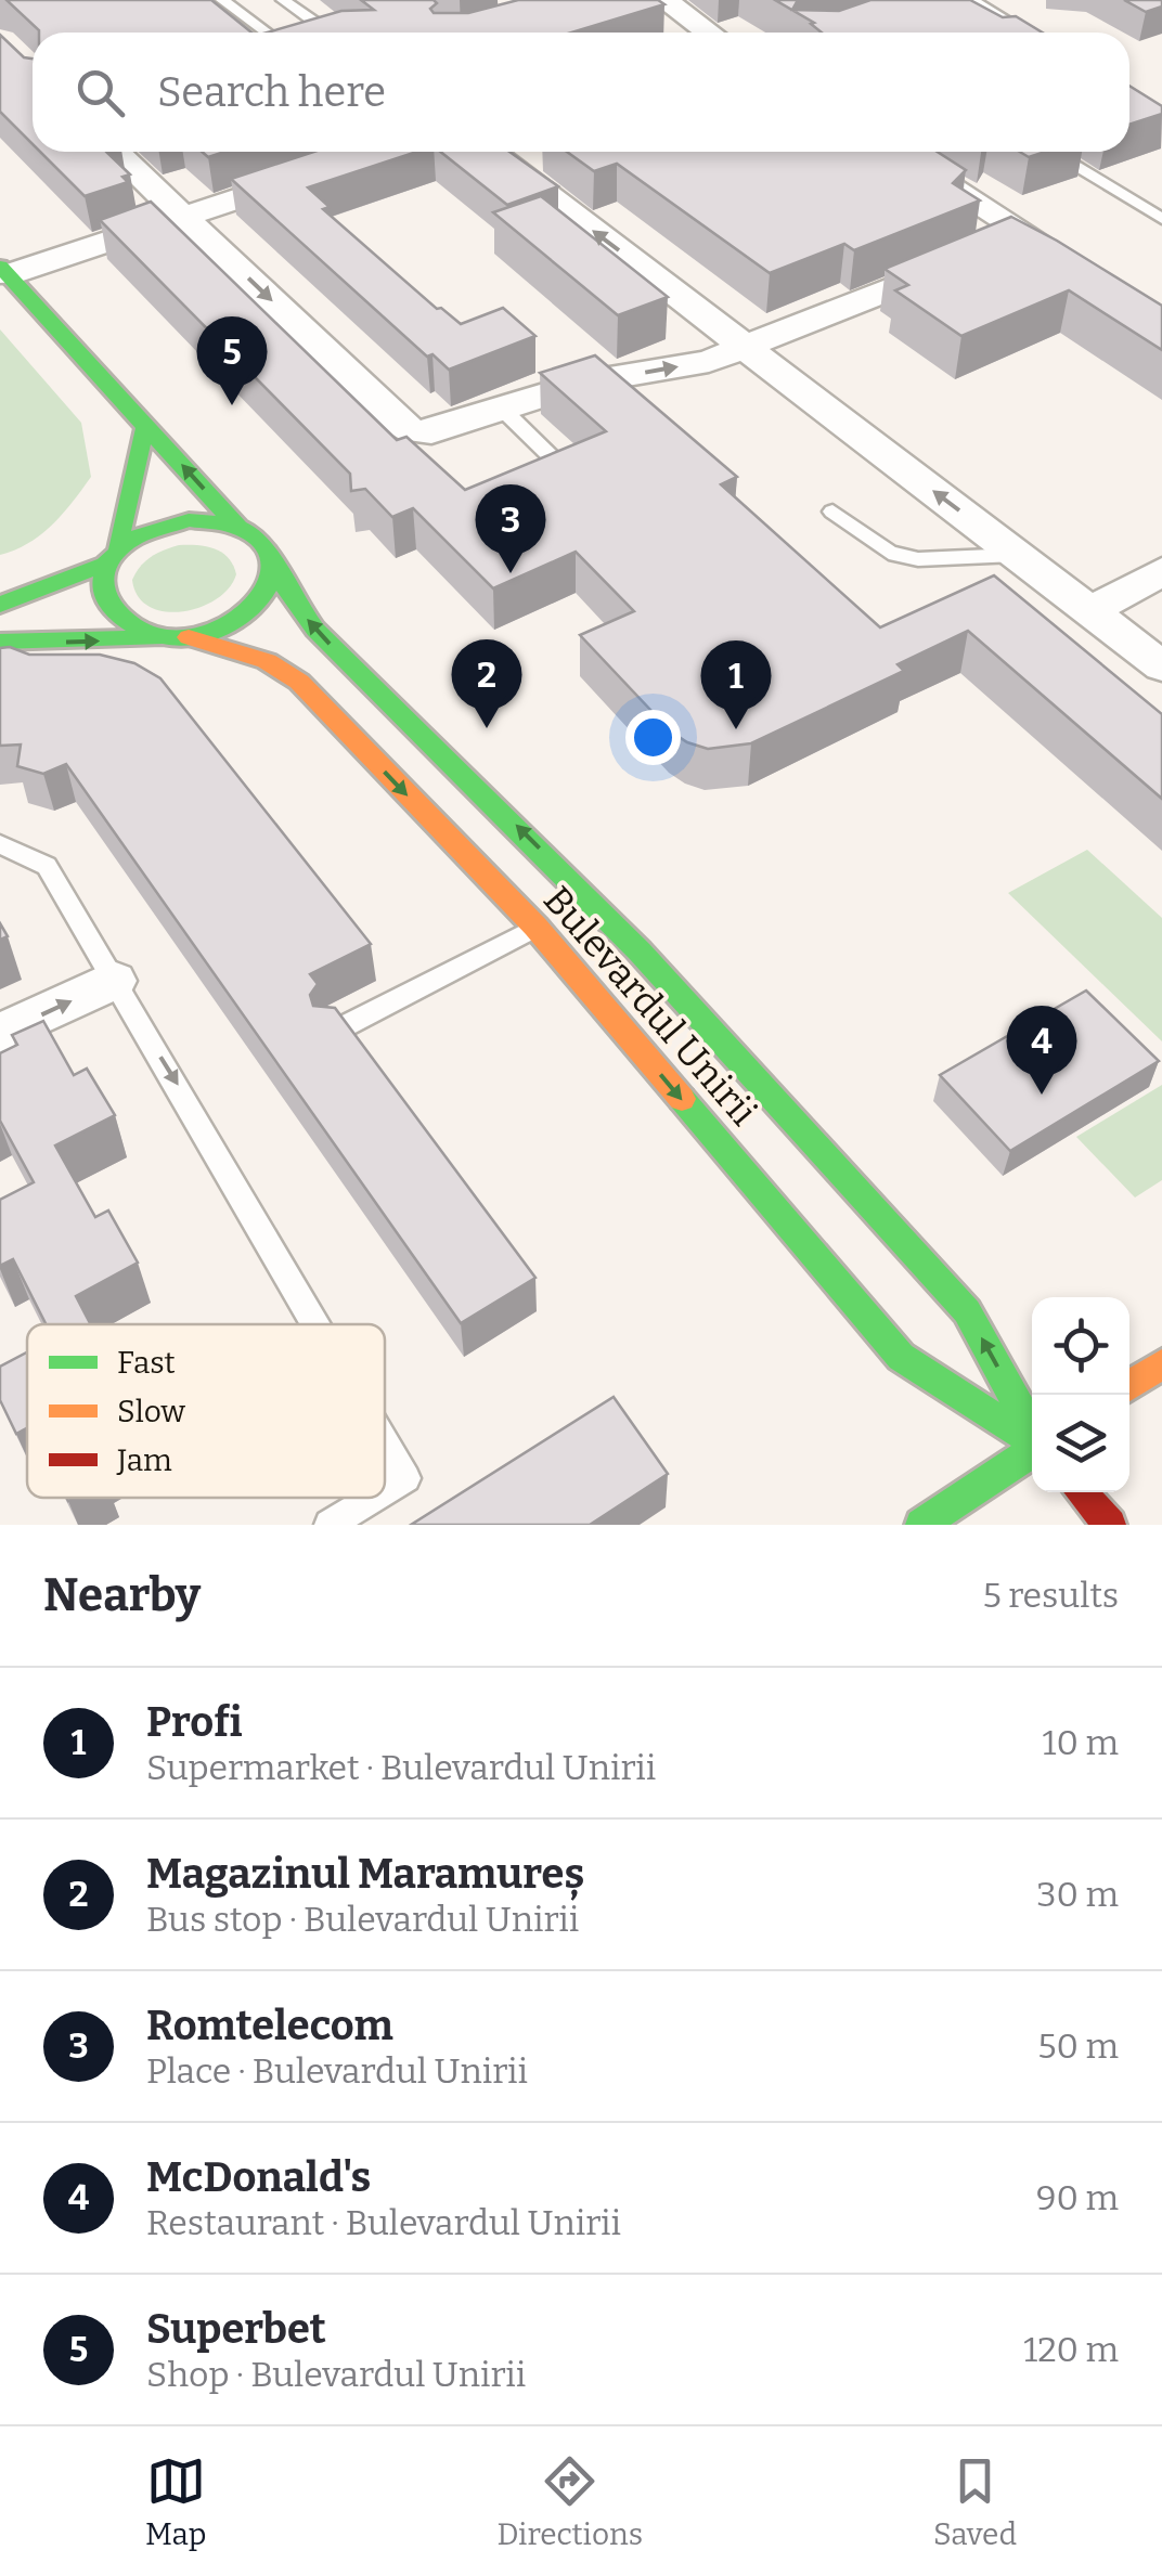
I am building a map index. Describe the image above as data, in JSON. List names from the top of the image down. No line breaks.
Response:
{"streets":{"main road":["Bulevardul Unirii"]},"legend":["Fast","Slow","Jam"],"page":{"search":"Search here","pins":["5","3","2","1","4"],"heading":["Nearby","5 results"],"list":[{"mark":"1","name":"Profi","note":"Supermarket · Bulevardul Unirii","value":"10 m"},{"mark":"2","name":"Magazinul Maramureș","note":"Bus stop · Bulevardul Unirii","value":"30 m"},{"mark":"3","name":"Romtelecom","note":"Place · Bulevardul Unirii","value":"50 m"},{"mark":"4","name":"McDonald's","note":"Restaurant · Bulevardul Unirii","value":"90 m"},{"mark":"5","name":"Superbet","note":"Shop · Bulevardul Unirii","value":"120 m"}],"nav":["Map","Directions","Saved"]}}
